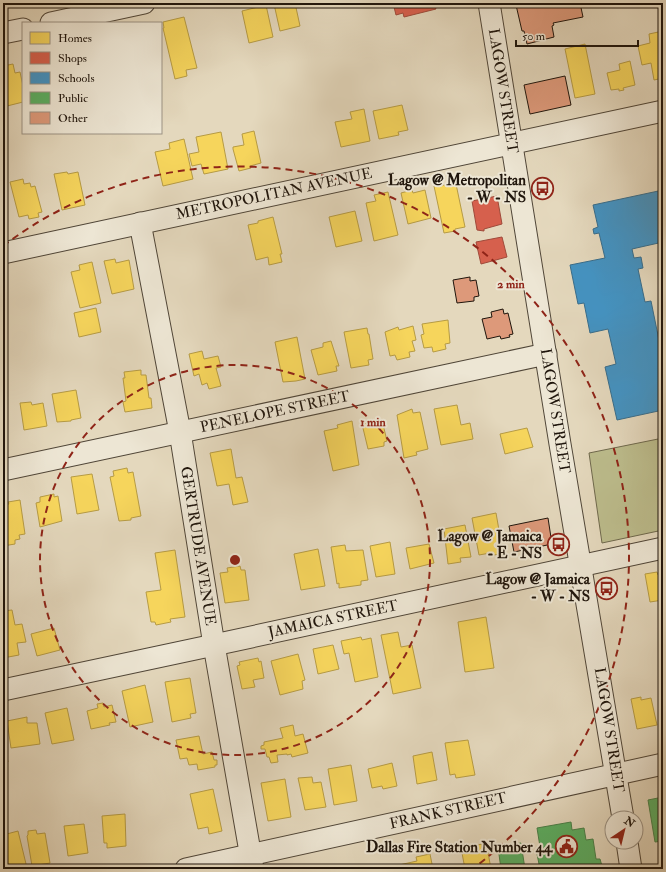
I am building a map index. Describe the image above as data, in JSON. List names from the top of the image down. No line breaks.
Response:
{"streets":{"street":["LAGOW STREET","METROPOLITAN AVENUE","PENELOPE STREET","GERTRUDE AVENUE","JAMAICA STREET","FRANK STREET"]},"crossings":[["LAGOW STREET","METROPOLITAN AVENUE"],["LAGOW STREET","PENELOPE STREET"],["LAGOW STREET","JAMAICA STREET"],["LAGOW STREET","FRANK STREET"],["METROPOLITAN AVENUE","GERTRUDE AVENUE"],["PENELOPE STREET","GERTRUDE AVENUE"],["GERTRUDE AVENUE","JAMAICA STREET"],["GERTRUDE AVENUE","FRANK STREET"]],"places":{"bus stop":["Lagow @ Metropolitan - W - NS","Lagow @ Jamaica - E - NS","Lagow @ Jamaica - W - NS"],"public building":["Dallas Fire Station Number 44"]},"legend":["Homes","Shops","Schools","Public","Other"],"scale_bar":"50 m","north":"top right","rings":["2 min","1 min"]}
